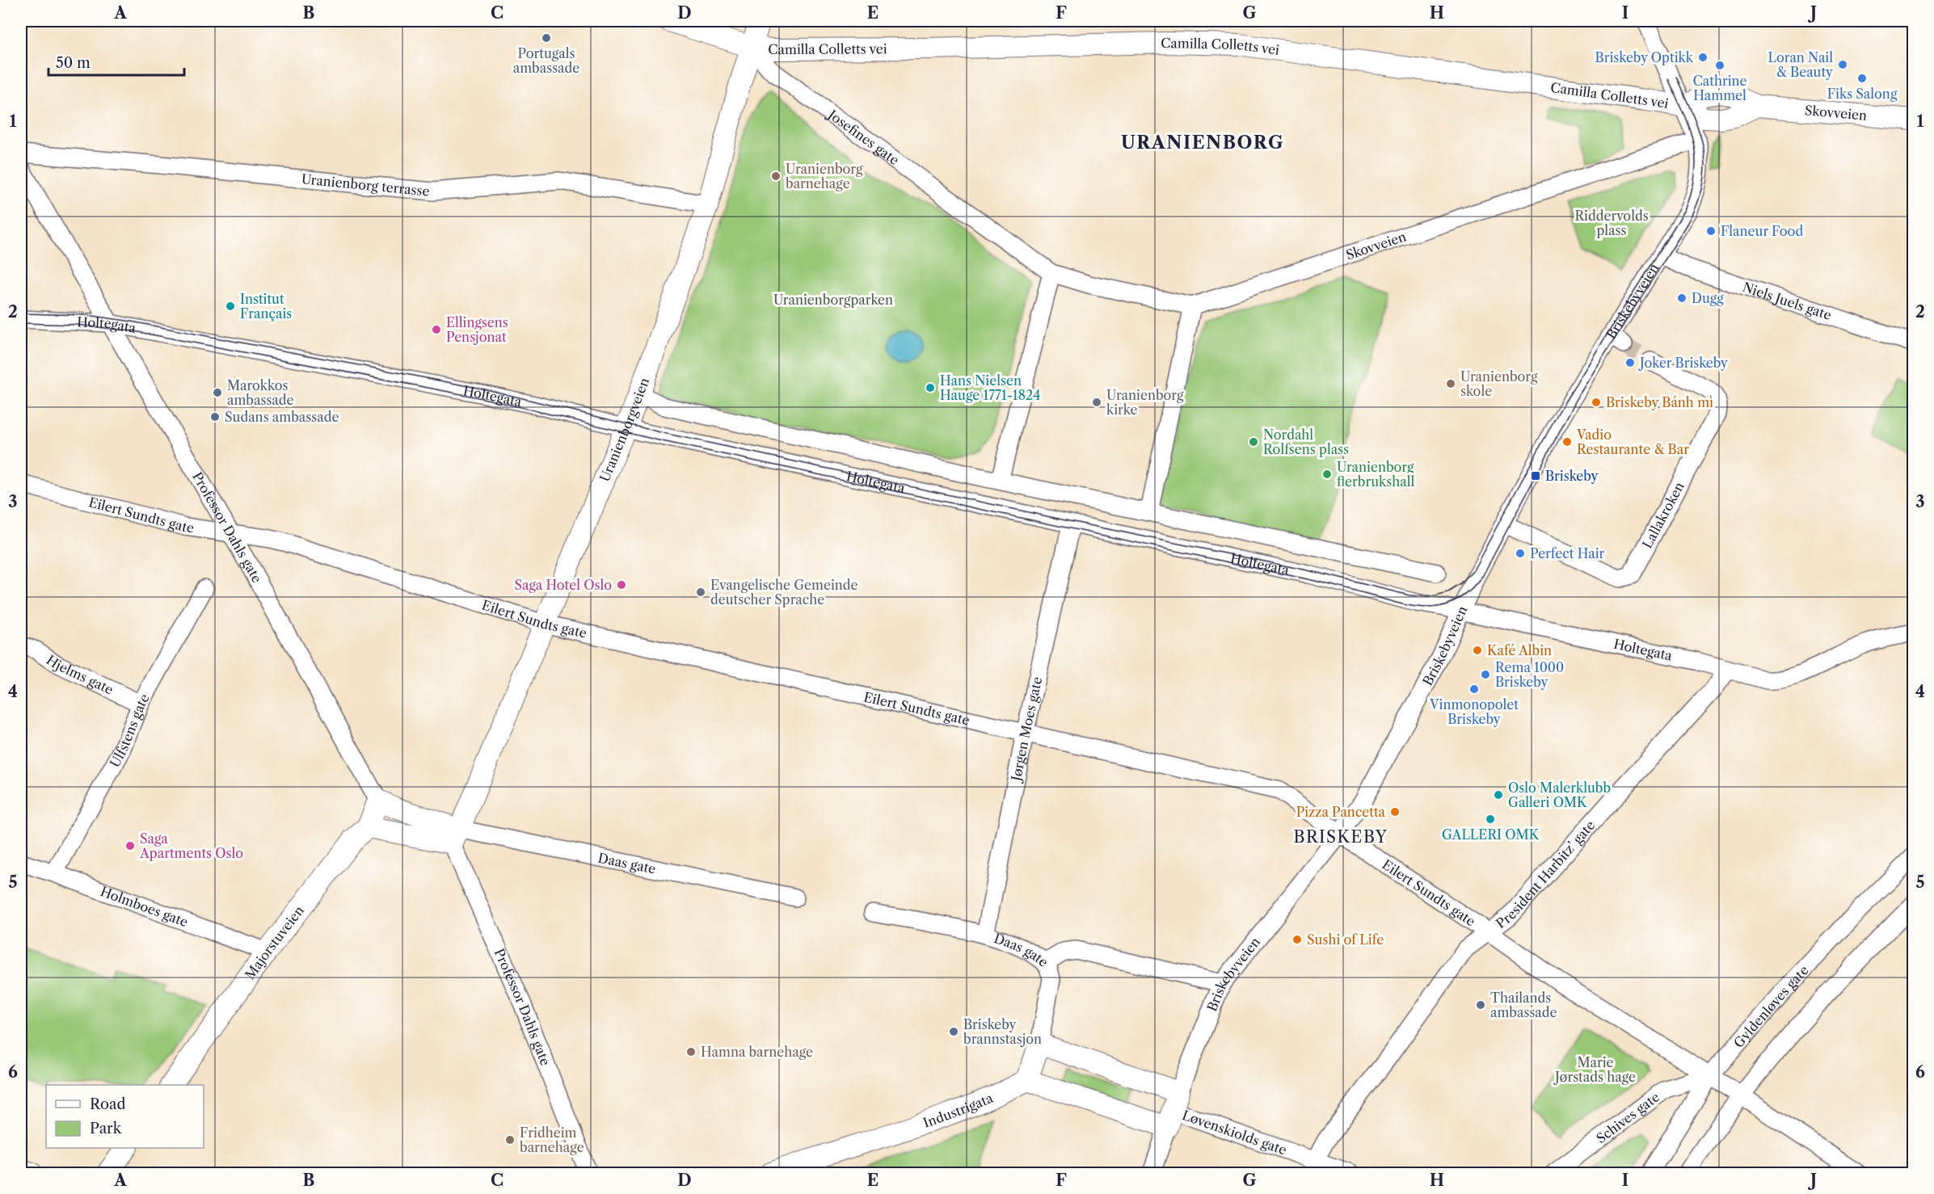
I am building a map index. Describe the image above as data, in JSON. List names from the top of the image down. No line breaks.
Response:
{"streets":{"street":["Camilla Colletts vei","Skovveien","Josefines gate","Uranienborg terrasse","Niels Juels gate","Briskebyveien","Holtegata","Uranienborgveien","Eilert Sundts gate","Lallakroken","Professor Dahls gate","Hjelms gate","Jørgen Moes gate","Ulfstens gate","Daas gate","President Harbitz’ gate","Holmboes gate","Majorstuveien","Gyldenløves gate","Industrigata","Schives gate","Løvenskiolds gate"]},"crossings":[["Camilla Colletts vei","Skovveien"],["Camilla Colletts vei","Josefines gate"],["Camilla Colletts vei","Briskebyveien"],["Camilla Colletts vei","Uranienborgveien"],["Skovveien","Briskebyveien"],["Josefines gate","Uranienborgveien"],["Uranienborg terrasse","Uranienborgveien"],["Niels Juels gate","Briskebyveien"],["Briskebyveien","Holtegata"],["Briskebyveien","Eilert Sundts gate"],["Briskebyveien","Lallakroken"],["Briskebyveien","Daas gate"],["Briskebyveien","Løvenskiolds gate"],["Holtegata","Uranienborgveien"],["Holtegata","Professor Dahls gate"],["Holtegata","Jørgen Moes gate"],["Holtegata","President Harbitz’ gate"],["Uranienborgveien","Eilert Sundts gate"],["Uranienborgveien","Professor Dahls gate"],["Uranienborgveien","Daas gate"],["Eilert Sundts gate","Professor Dahls gate"],["Eilert Sundts gate","Jørgen Moes gate"],["Eilert Sundts gate","President Harbitz’ gate"],["Eilert Sundts gate","Gyldenløves gate"],["Eilert Sundts gate","Schives gate"],["Professor Dahls gate","Daas gate"],["Professor Dahls gate","Majorstuveien"],["Hjelms gate","Ulfstens gate"],["Jørgen Moes gate","Daas gate"],["Ulfstens gate","Holmboes gate"],["President Harbitz’ gate","Løvenskiolds gate"],["Holmboes gate","Majorstuveien"],["Gyldenløves gate","Schives gate"],["Industrigata","Løvenskiolds gate"]],"districts":["URANIENBORG","BRISKEBY"],"parks":["Riddervolds plass","Uranienborgparken","Marie Jørstads hage"],"places":{"other":["Portugals ambassade","Briskeby Optikk","Loran Nail & Beauty","Cathrine Hammel","Fiks Salong","Uranienborg barnehage","Flaneur Food","Dugg","Institut Français","Ellingsens Pensjonat","Joker Briskeby","Uranienborg skole","Hans Nielsen Hauge 1771-1824","Marokkos ambassade","Uranienborg kirke","Briskeby Bánh mì","Sudans ambassade","Nordahl Rolfsens plass","Vadio Restaurante & Bar","Uranienborg flerbrukshall","Perfect Hair","Saga Hotel Oslo","Evangelische Gemeinde deutscher Sprache","Kafé Albin","Rema 1000 Briskeby","Vinmonopolet Briskeby","Oslo Malerklubb Galleri OMK","Pizza Pancetta","GALLERI OMK","Saga Apartments Oslo","Sushi of Life","Thailands ambassade","Briskeby brannstasjon","Hamna barnehage","Fridheim barnehage"],"transit":["Briskeby"]},"legend":["Road","Park"],"scale_bar":"50 m","grid":{"columns":["A","B","C","D","E","F","G","H","I","J"],"rows":["1","2","3","4","5","6"]}}
